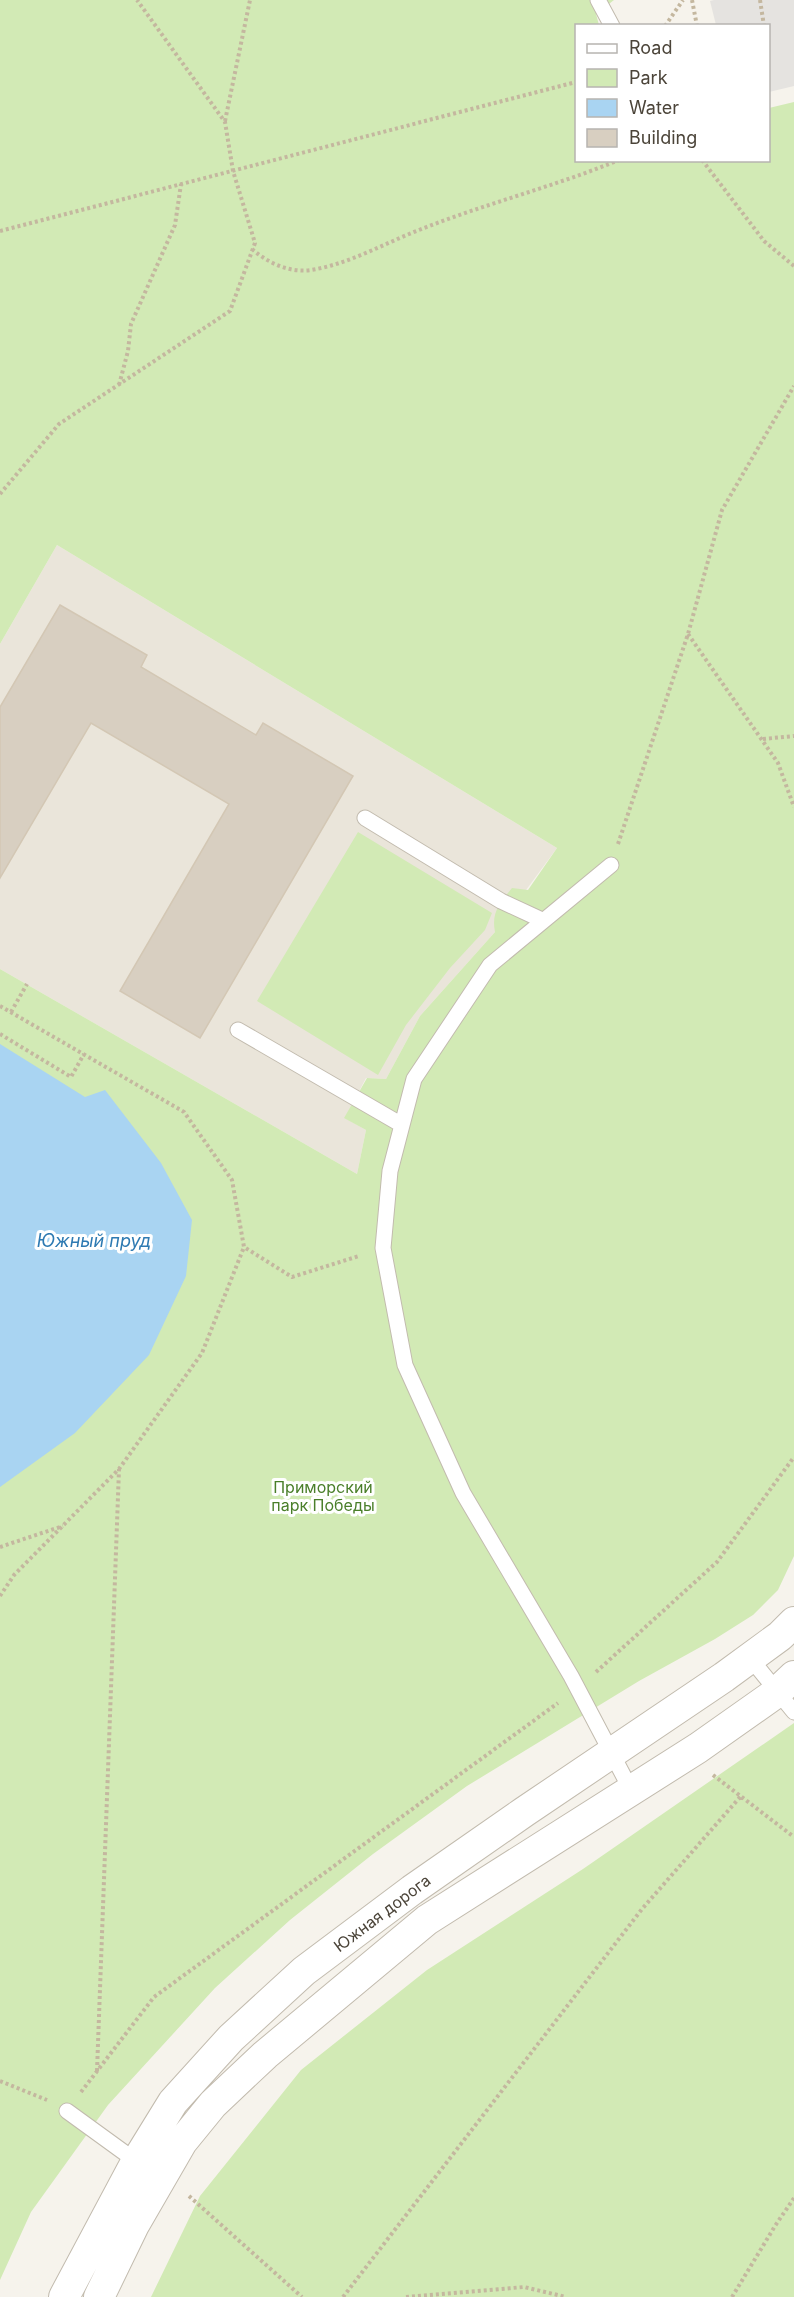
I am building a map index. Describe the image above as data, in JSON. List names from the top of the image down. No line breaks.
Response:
{"streets":{"street":["Южная дорога"]},"water":["Южный пруд"],"parks":["Приморский парк Победы"],"legend":["Road","Park","Water","Building"]}
